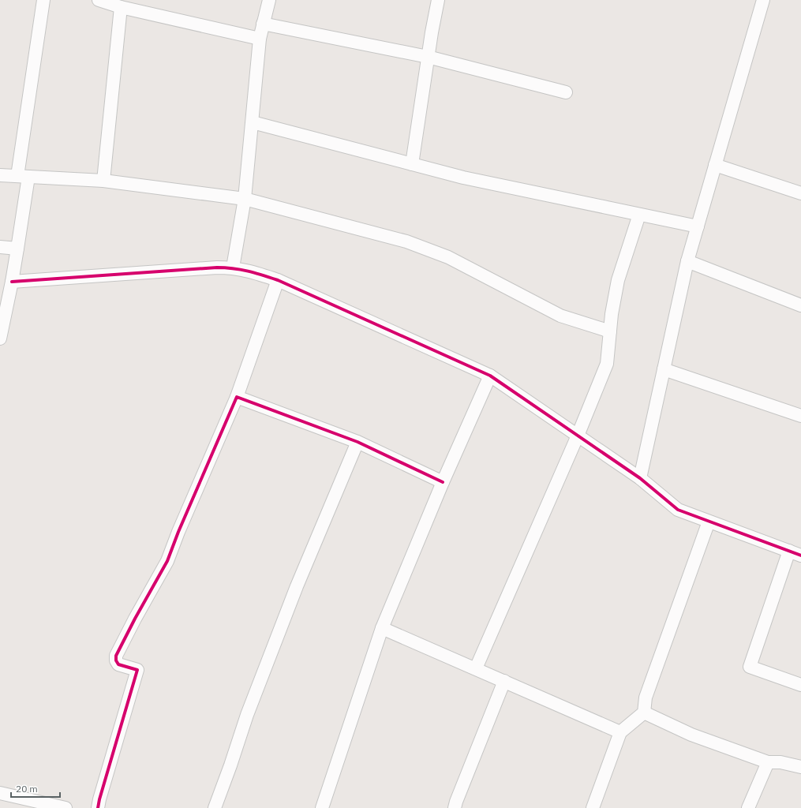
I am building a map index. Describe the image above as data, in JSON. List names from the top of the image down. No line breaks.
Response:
{"scale_bar":"20 m"}
